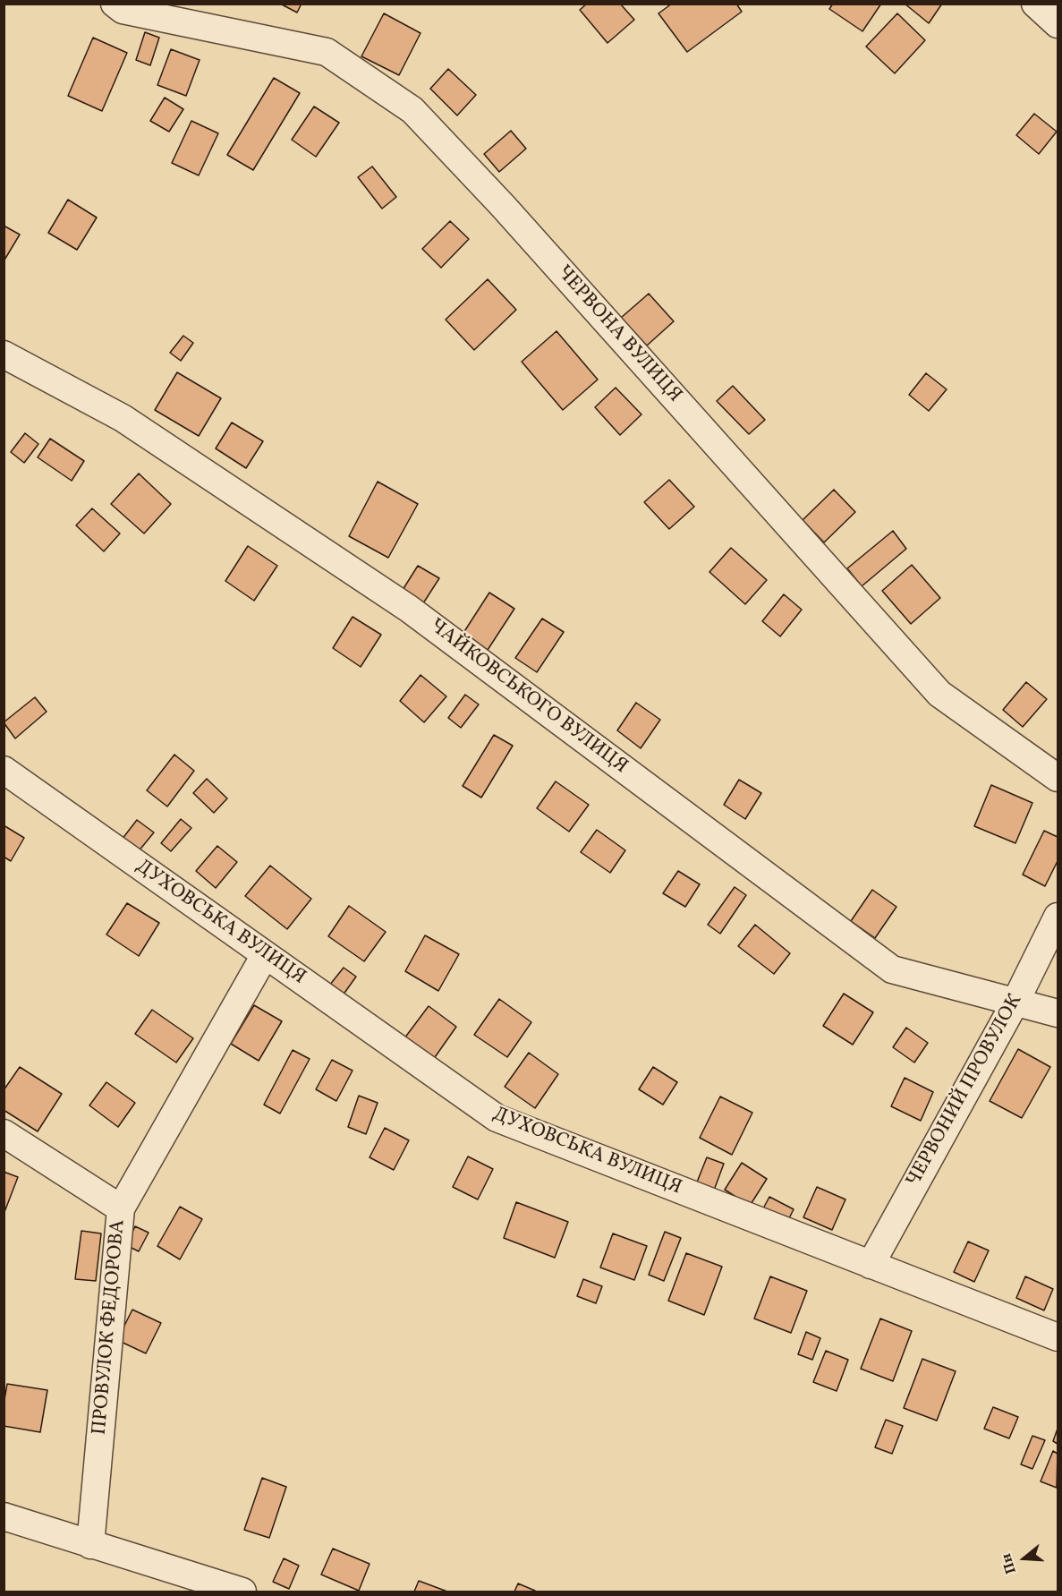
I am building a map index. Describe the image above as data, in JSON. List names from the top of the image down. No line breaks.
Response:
{"streets":{"street":["ЧЕРВОНА ВУЛИЦЯ","ЧАЙКОВСЬКОГО ВУЛИЦЯ","ДУХОВСЬКА ВУЛИЦЯ","ЧЕРВОНИЙ ПРОВУЛОК","ПРОВУЛОК ФЕДОРОВА"]},"crossings":[["ЧАЙКОВСЬКОГО ВУЛИЦЯ","ЧЕРВОНИЙ ПРОВУЛОК"],["ДУХОВСЬКА ВУЛИЦЯ","ЧЕРВОНИЙ ПРОВУЛОК"],["ДУХОВСЬКА ВУЛИЦЯ","ПРОВУЛОК ФЕДОРОВА"]],"north":"left"}
